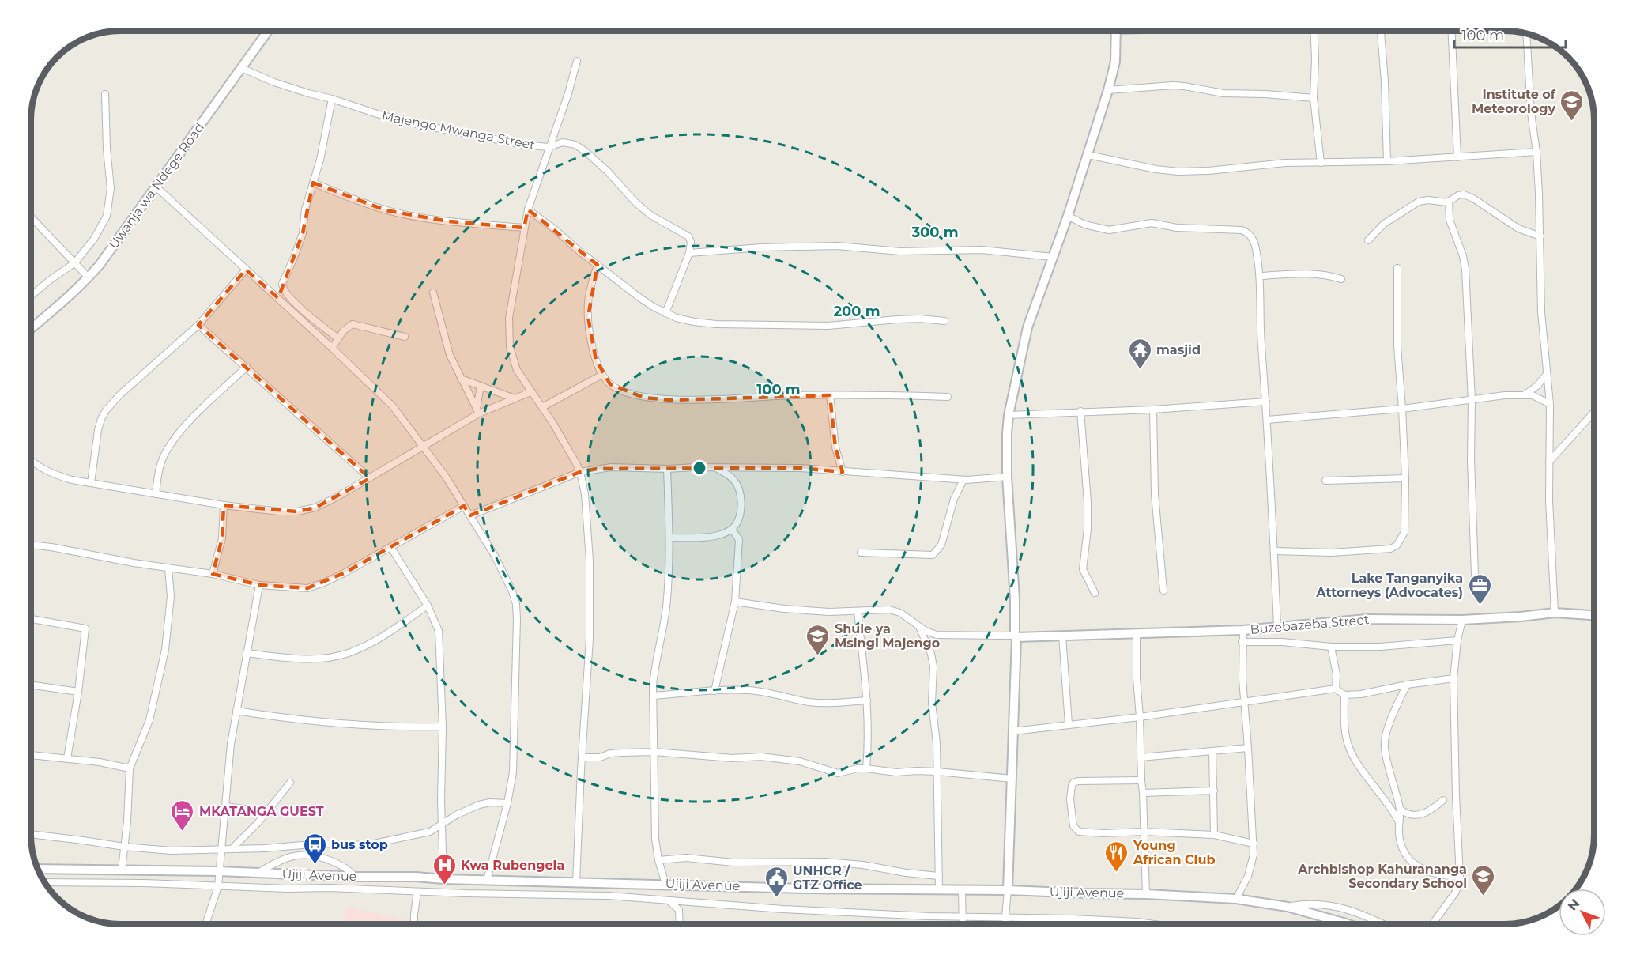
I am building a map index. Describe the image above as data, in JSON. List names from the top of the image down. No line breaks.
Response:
{"streets":{"street":["Majengo Mwanga Street","Uwanja wa Ndege Road","Buzebazeba Street","Ujiji Avenue"]},"crossings":[["Majengo Mwanga Street","Uwanja wa Ndege Road"]],"places":{"school or university":["Institute of Meteorology","Shule ya Msingi Majengo","Archbishop Kahurananga Secondary School"],"temple":["masjid"],"office":["Lake Tanganyika Attorneys (Advocates)"],"hotel":["MKATANGA GUEST"],"bus stop":["bus stop"],"restaurant":["Young African Club"],"hospital":["Kwa Rubengela"],"public building":["UNHCR / GTZ Office"]},"scale_bar":"100 m","north":"top left","rings":["300 m","200 m","100 m"]}
